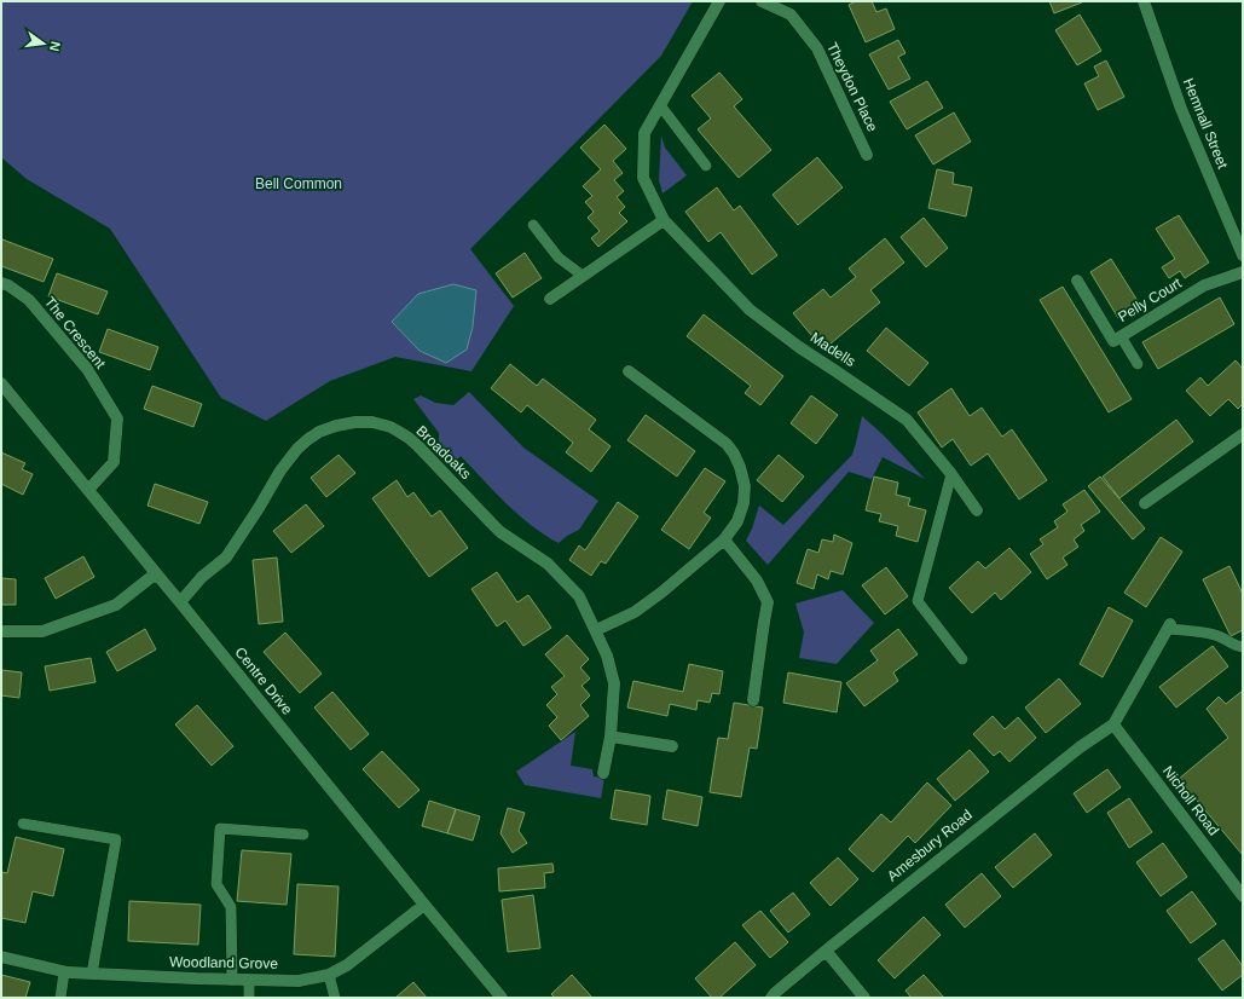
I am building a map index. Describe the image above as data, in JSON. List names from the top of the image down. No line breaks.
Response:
{"streets":{"street":["Theydon Place","Hemnall Street","Pelly Court","The Crescent","Madells","Broadoaks","Centre Drive","Nicholl Road","Amesbury Road","Woodland Grove"]},"crossings":[["The Crescent","Centre Drive"],["Broadoaks","Centre Drive"],["Centre Drive","Woodland Grove"],["Nicholl Road","Amesbury Road"]],"parks":["Bell Common"],"north":"right"}
